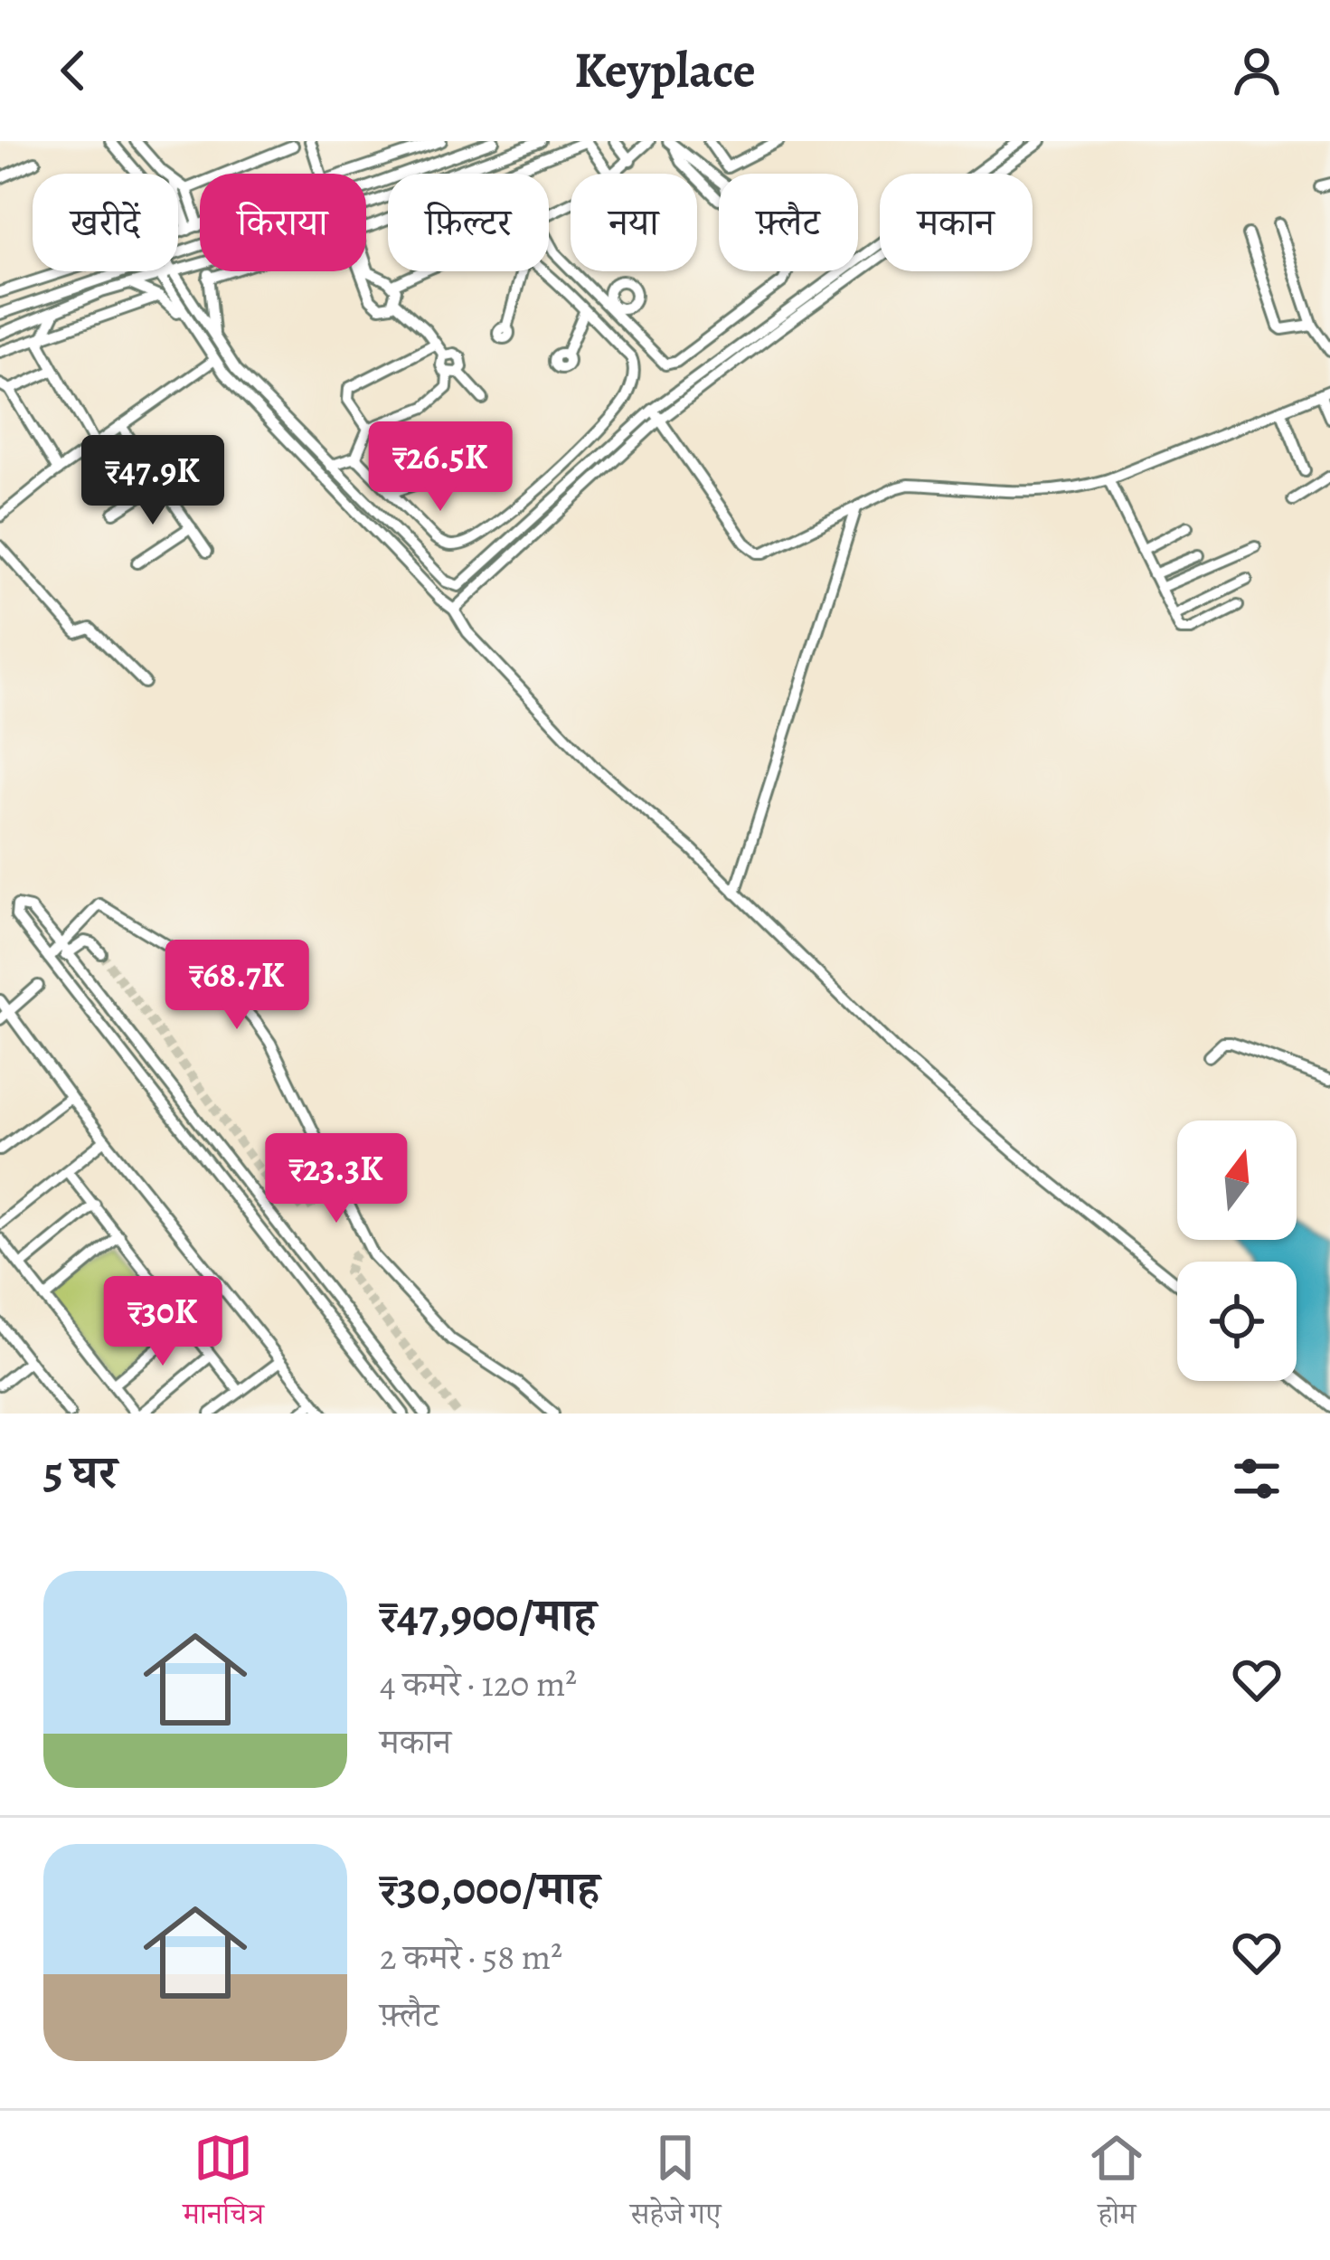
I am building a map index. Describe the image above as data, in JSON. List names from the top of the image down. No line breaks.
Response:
{"north":"top","page":{"header":"Keyplace","chip":["खरीदें","किराया","फ़िल्टर","नया","फ़्लैट","मकान"],"price":["₹26.5K","₹47.9K","₹68.7K","₹23.3K","₹30K"],"heading":"5 घर","list":[{"name":"₹47,900/माह","note":"4 कमरे · 120 m² · मकान"},{"name":"₹30,000/माह","note":"2 कमरे · 58 m² · फ़्लैट"}],"tabs":["मानचित्र","सहेजे गए","होम"]}}
